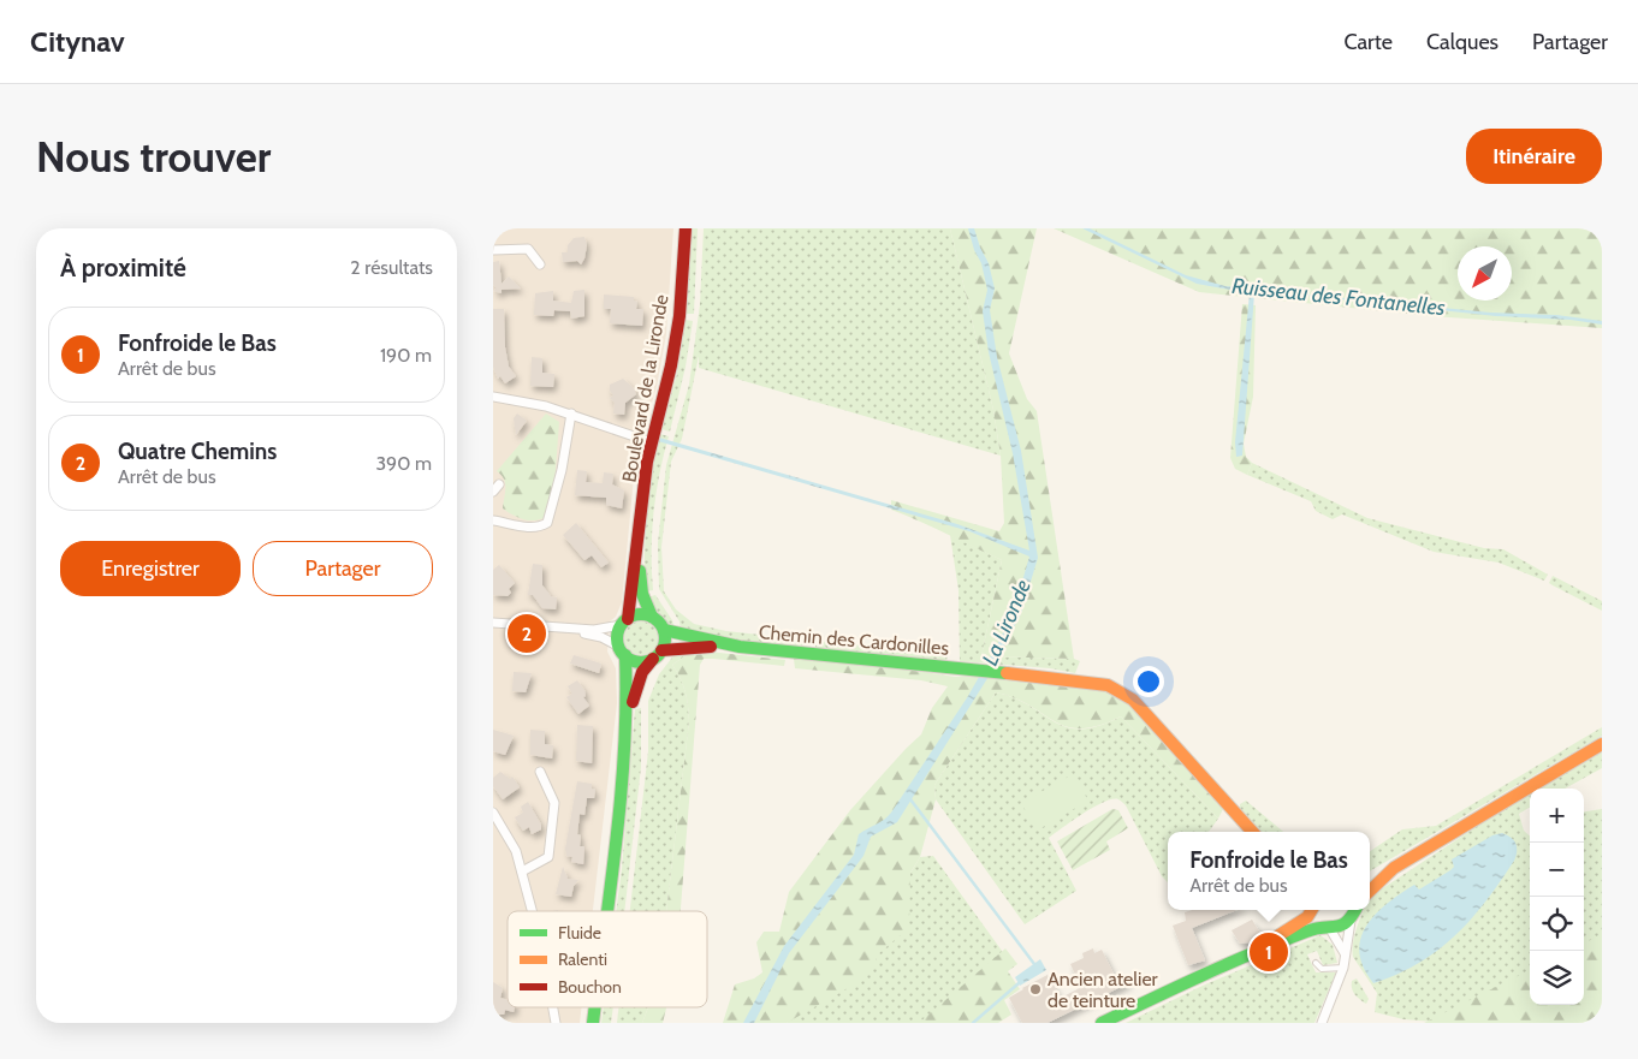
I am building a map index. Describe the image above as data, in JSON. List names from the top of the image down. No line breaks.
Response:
{"streets":{"street":["Boulevard de la Lironde","Chemin des Cardonilles"]},"crossings":[["Boulevard de la Lironde","Chemin des Cardonilles"]],"water":["Ruisseau des Fontanelles","La Lironde"],"places":["Ancien atelier de teinture"],"legend":["Fluide","Ralenti","Bouchon"],"north":"bottom left","page":{"header":"Citynav","nav":["Carte","Calques","Partager"],"buttons":["Itinéraire",["Enregistrer","Partager"]],"title":"Nous trouver","heading":["À proximité","2 résultats"],"list":[{"mark":"1","name":"Fonfroide le Bas","note":"Arrêt de bus","value":"190 m"},{"mark":"2","name":"Quatre Chemins","note":"Arrêt de bus","value":"390 m"}],"pins":["2","1"],"map_buttons":["+","−"],"popup":["Fonfroide le Bas","Arrêt de bus"]}}
